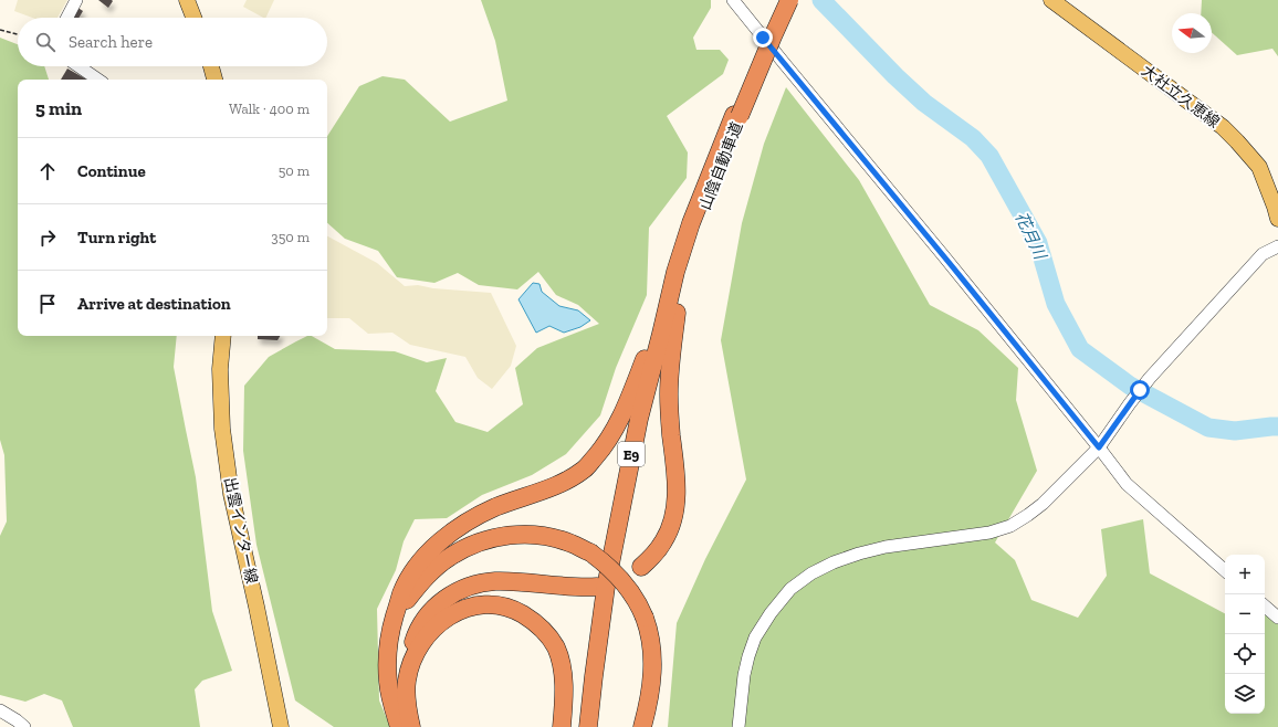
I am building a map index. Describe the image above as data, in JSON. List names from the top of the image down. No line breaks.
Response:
{"streets":{"highway":["山陰自動車道","E9"],"main road":["大社立久恵線","出雲インター線"]},"crossings":[["山陰自動車道","E9"]],"water":["花月川"],"north":"left","page":{"search":"Search here","heading":["5 min","Walk · 400 m"],"list":[["Continue","50 m"],["Turn right","350 m"],"Arrive at destination"],"map_buttons":["+","−"]}}
